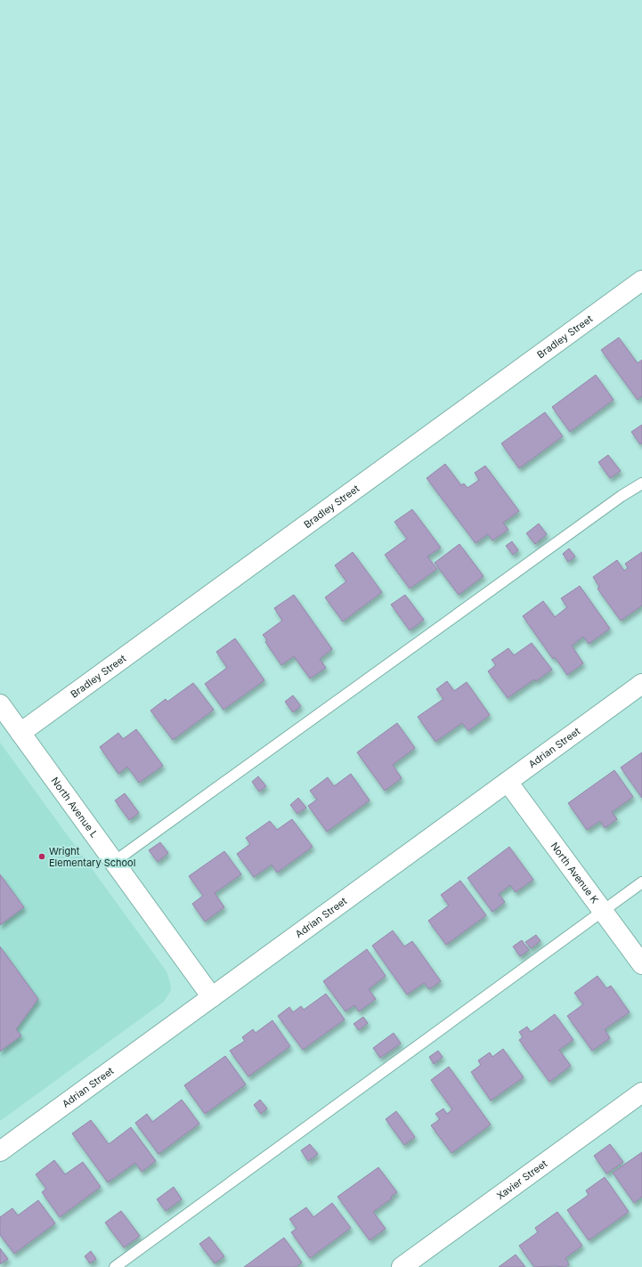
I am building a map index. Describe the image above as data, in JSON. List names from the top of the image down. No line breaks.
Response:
{"streets":{"street":["Bradley Street","Adrian Street","North Avenue L","North Avenue K","Xavier Street"]},"crossings":[["Bradley Street","North Avenue L"],["Adrian Street","North Avenue L"],["Adrian Street","North Avenue K"]],"places":["Wright Elementary School"]}
